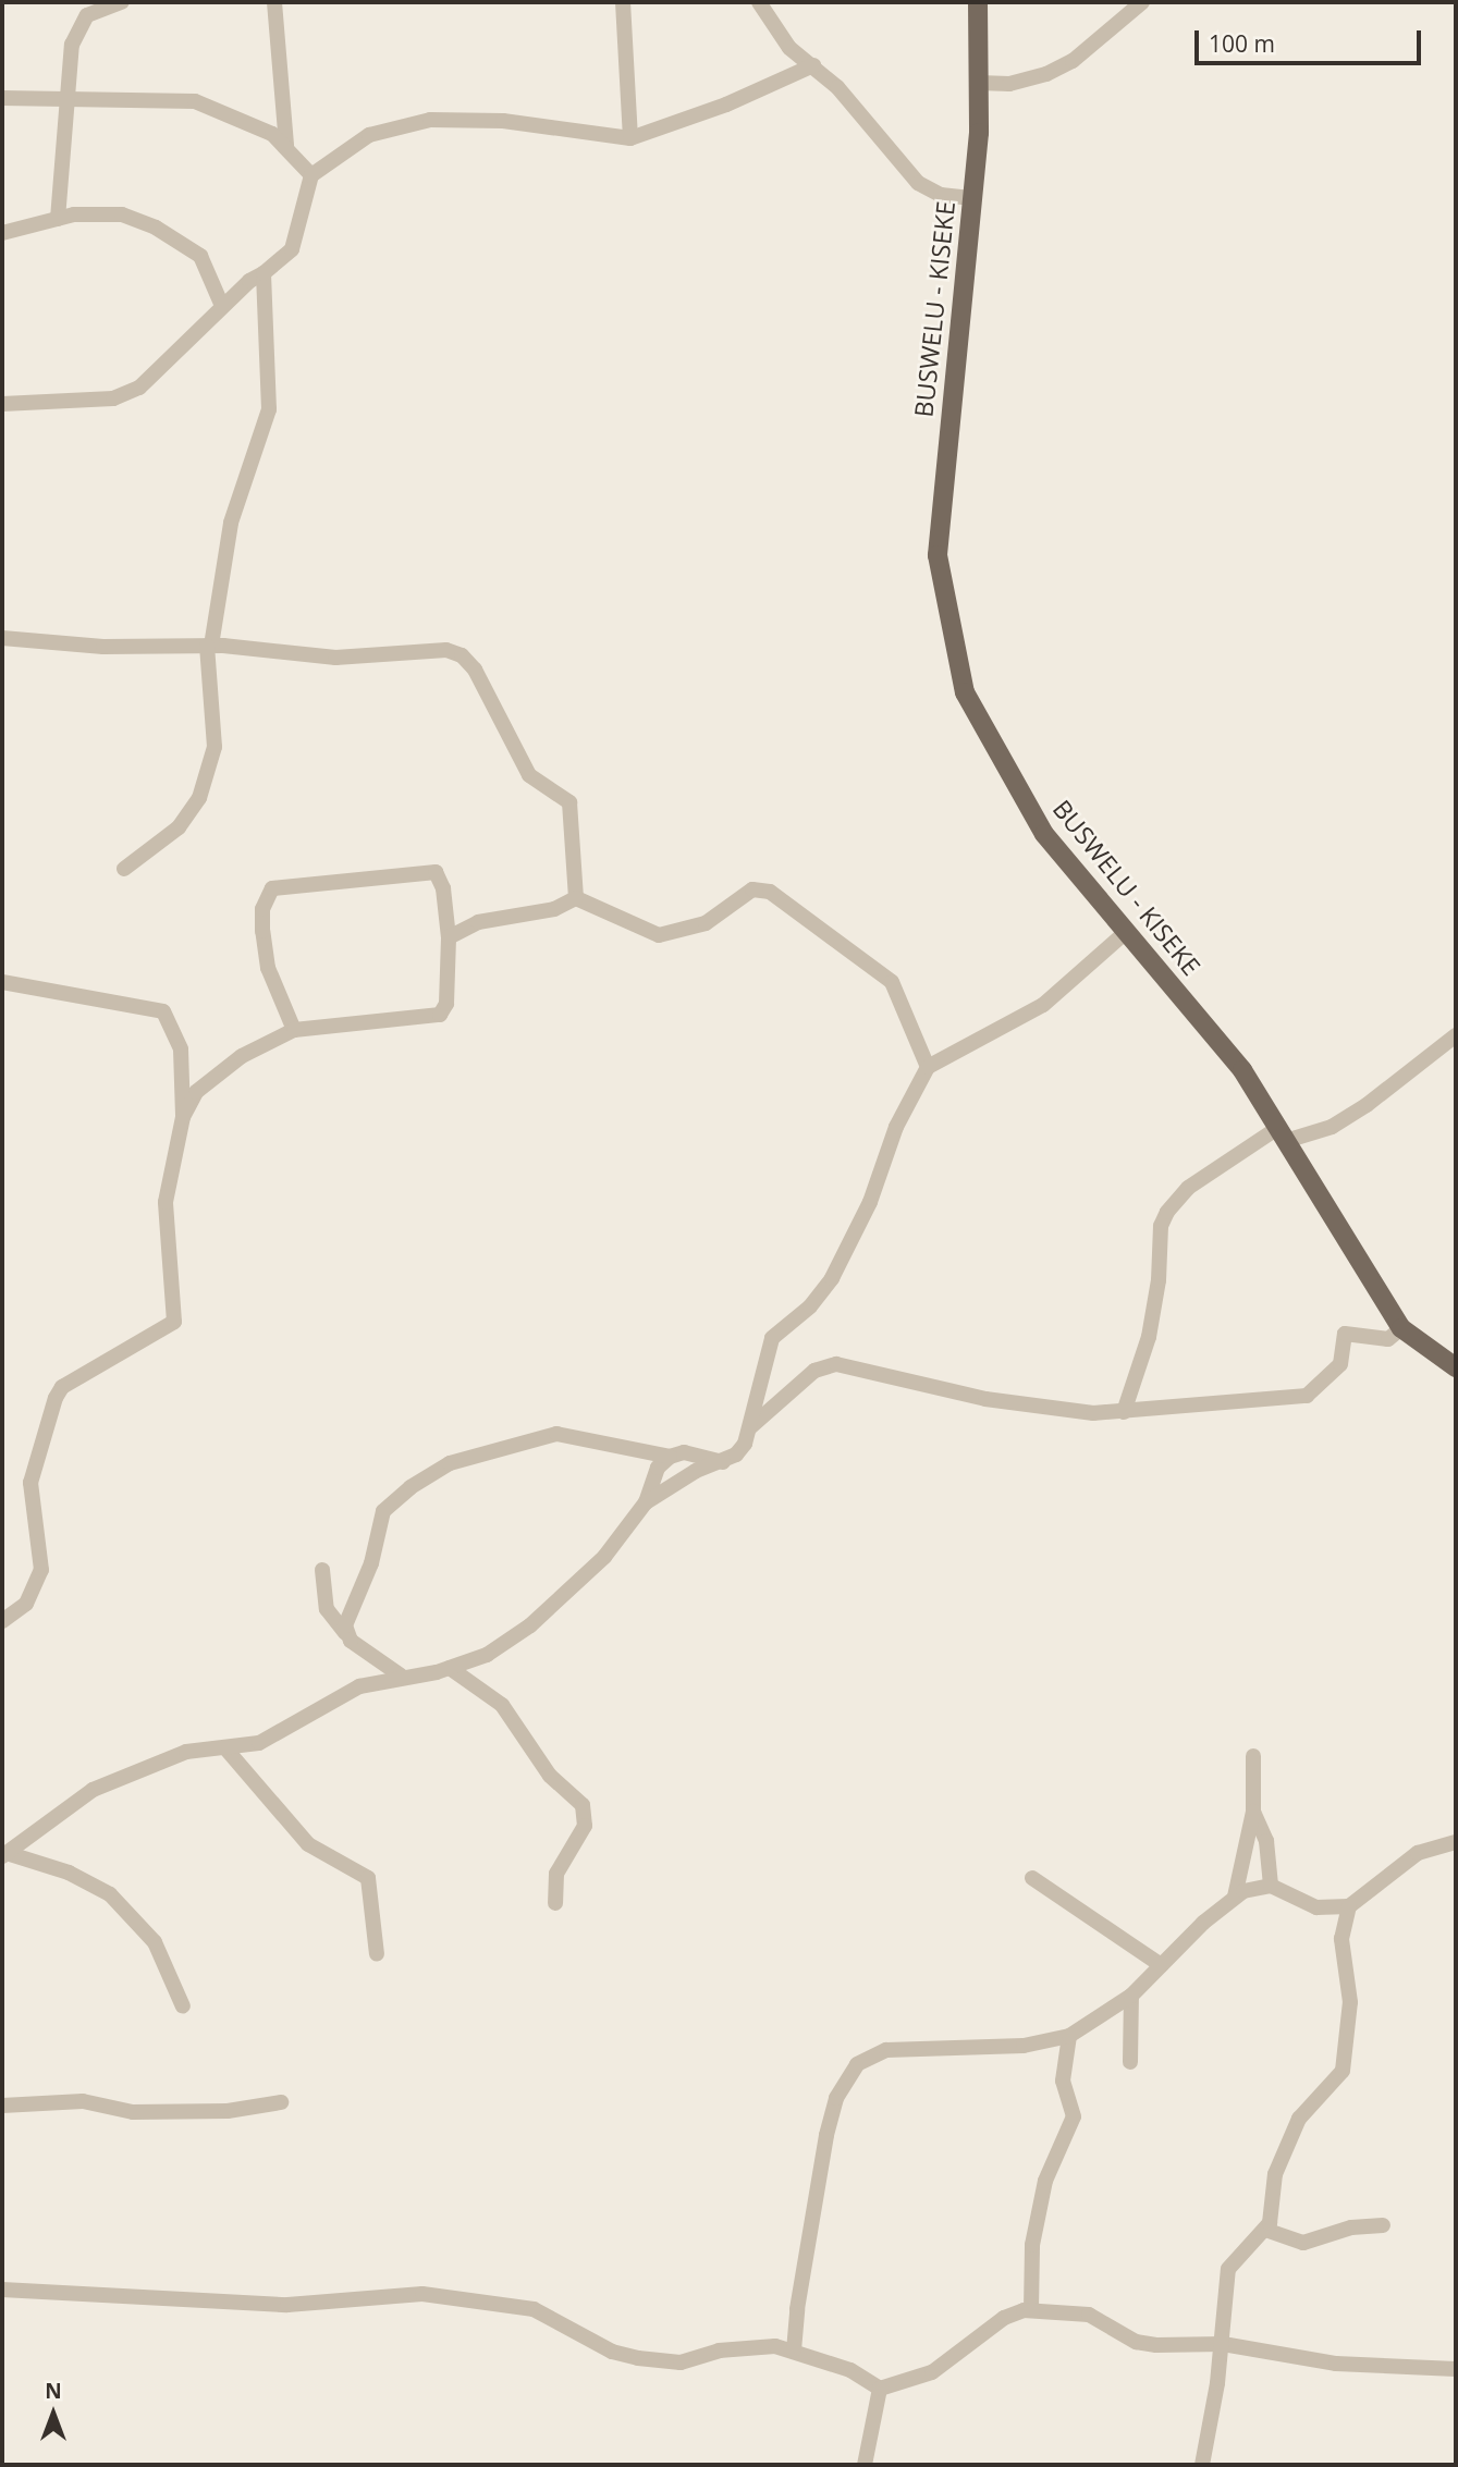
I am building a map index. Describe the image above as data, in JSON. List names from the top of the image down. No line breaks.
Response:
{"streets":{"main road":["BUSWELU - KISEKE"]},"scale_bar":"100 m","north":"top"}
